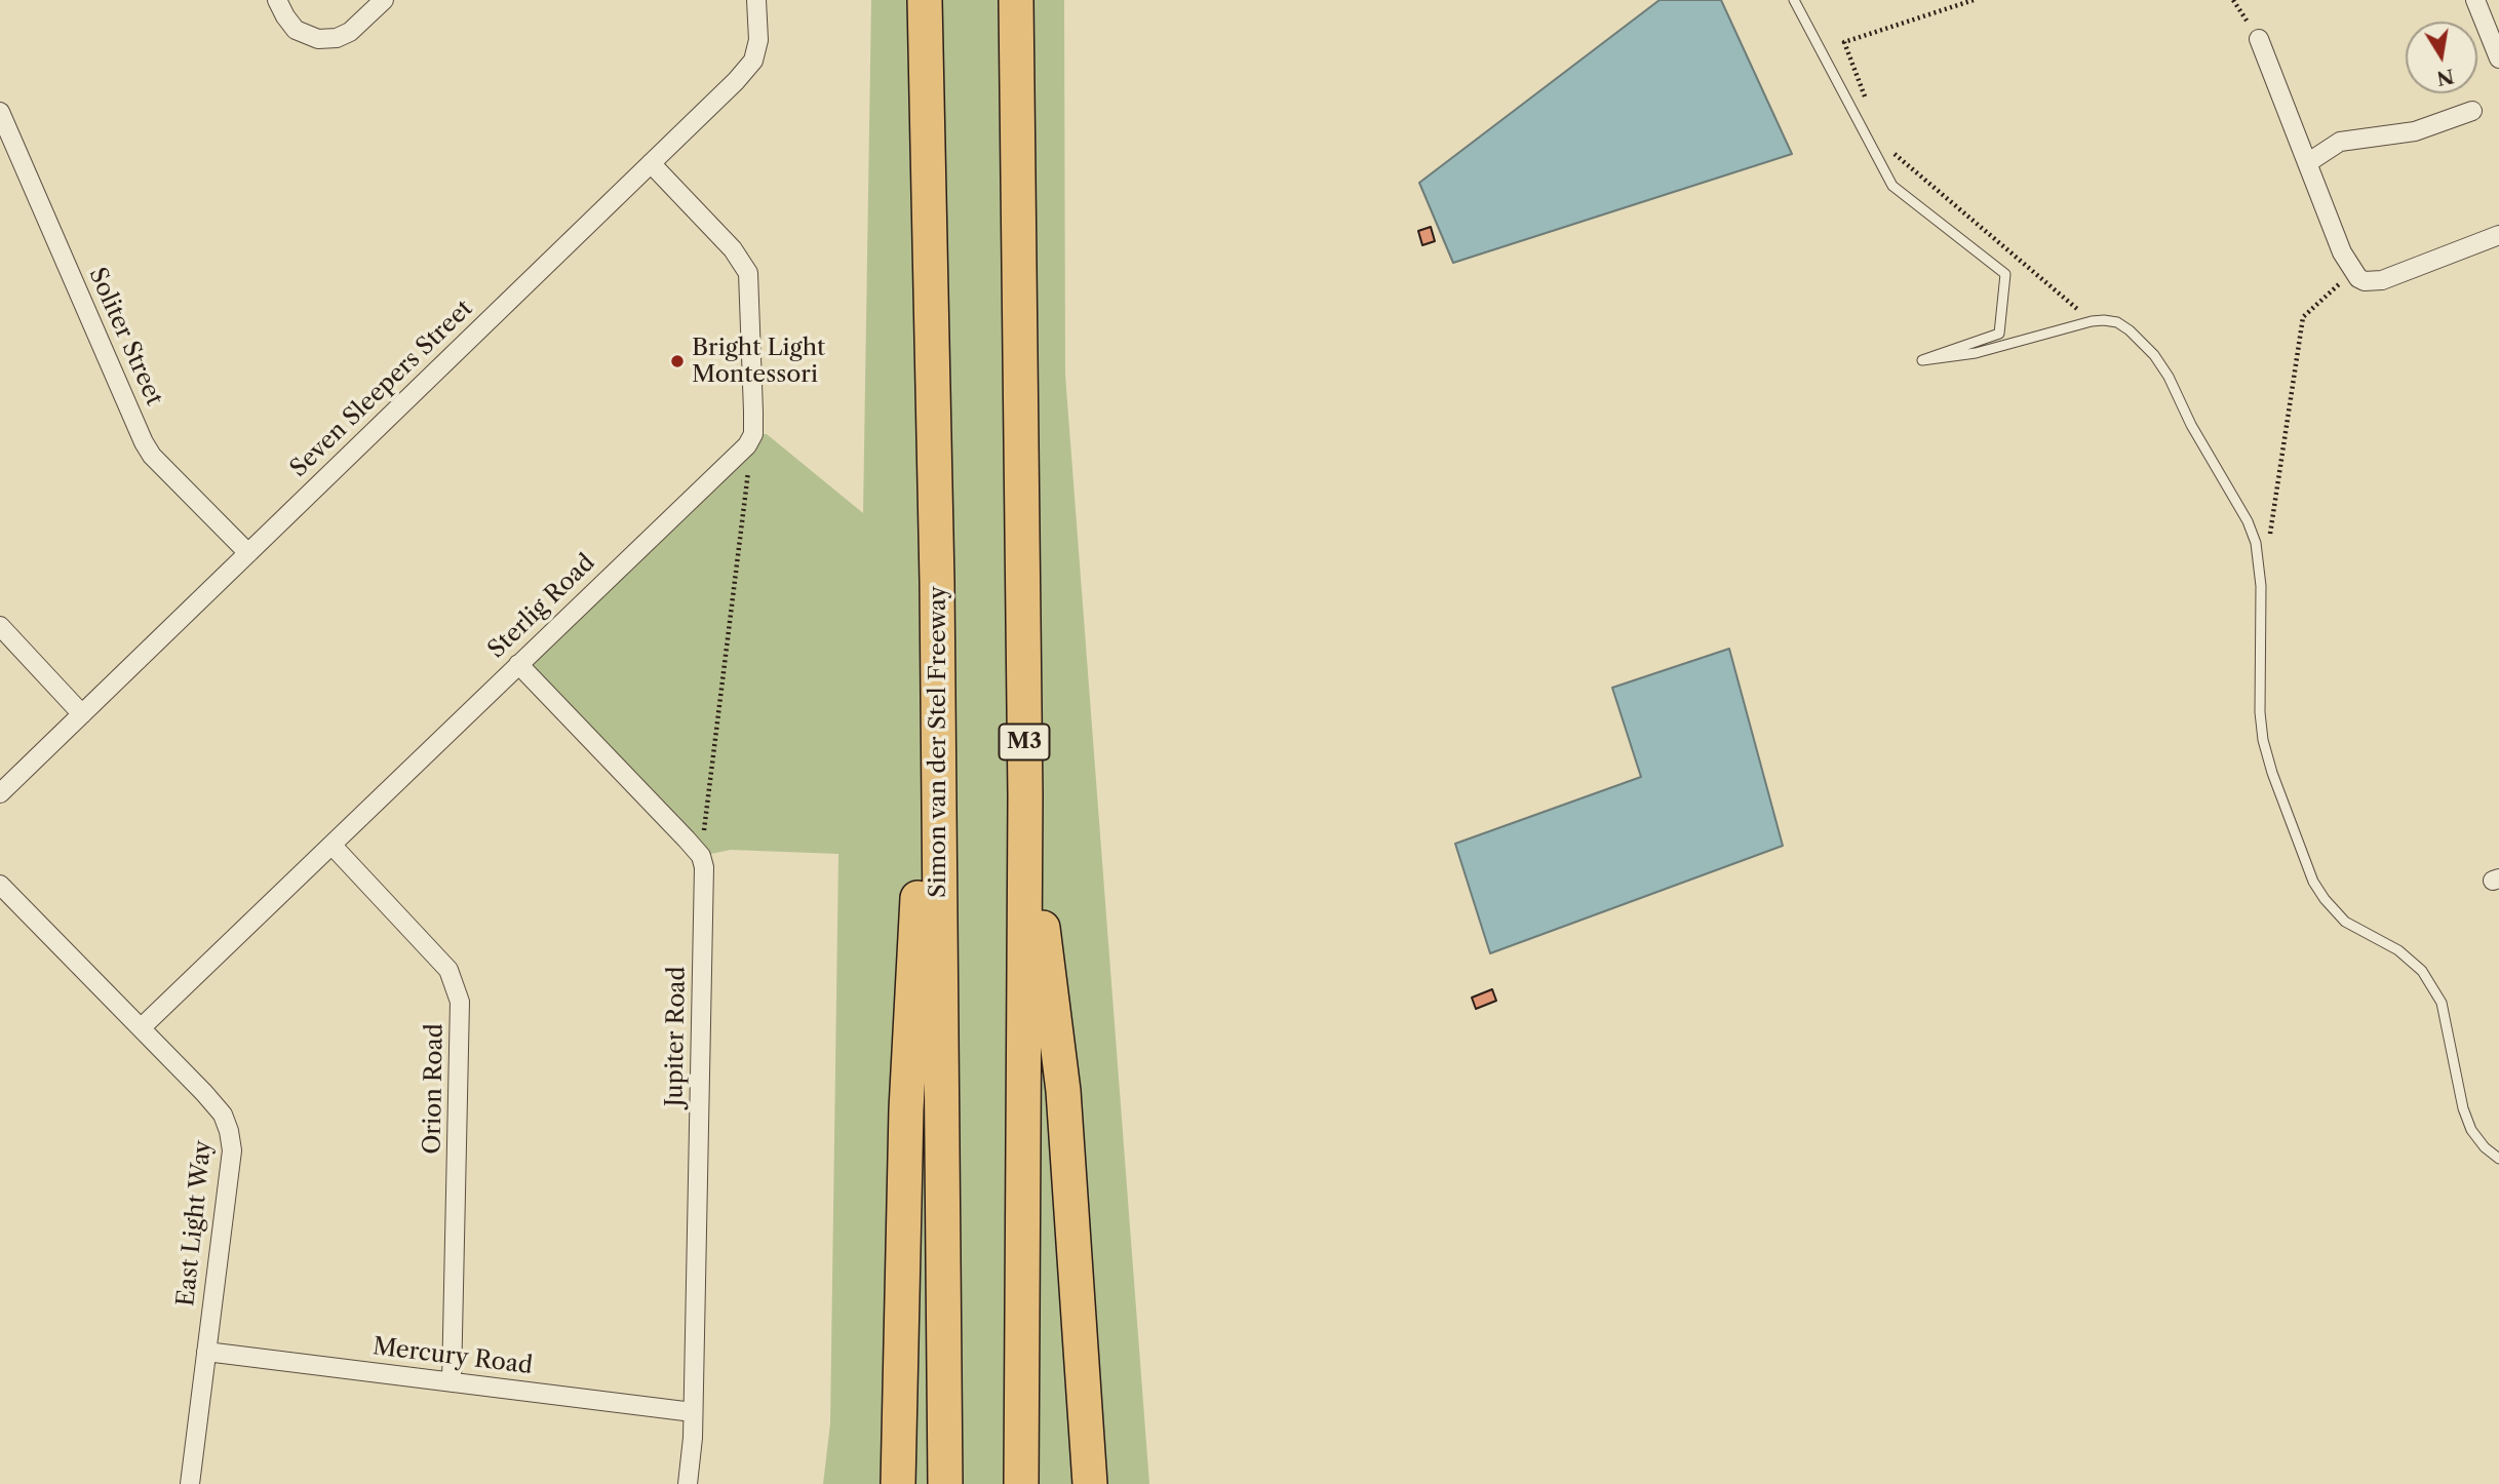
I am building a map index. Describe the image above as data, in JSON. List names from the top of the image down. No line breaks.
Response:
{"streets":{"highway":["Simon van der Stel Freeway","M3"],"street":["Soliter Street","Seven Sleepers Street","Sterlig Road","Jupiter Road","Orion Road","East Light Way","Mercury Road"]},"crossings":[["Soliter Street","Seven Sleepers Street"],["Sterlig Road","Orion Road"],["Sterlig Road","East Light Way"],["Jupiter Road","Mercury Road"],["Orion Road","Mercury Road"],["East Light Way","Mercury Road"]],"places":["Bright Light Montessori"],"north":"bottom"}
